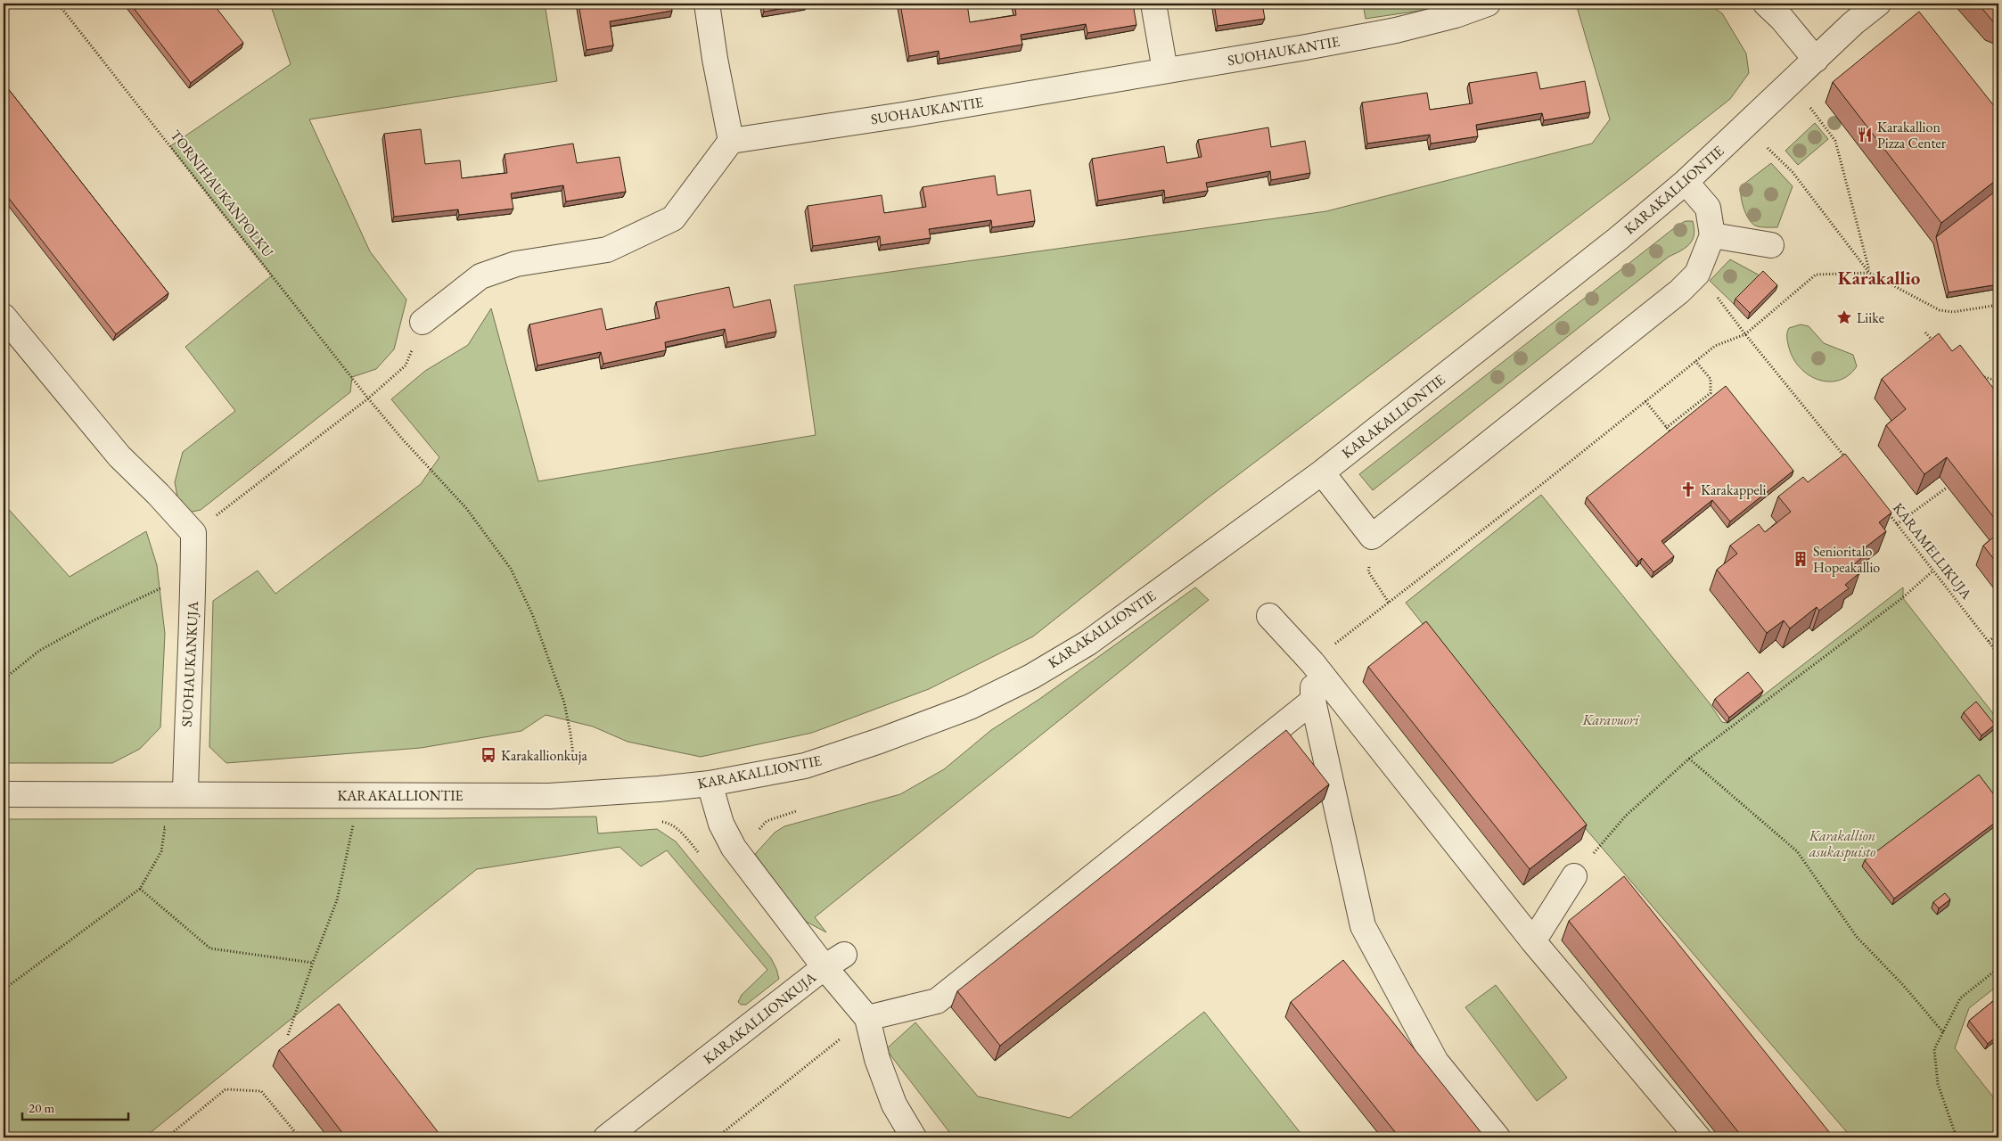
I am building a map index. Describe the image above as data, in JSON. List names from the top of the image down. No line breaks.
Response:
{"streets":{"street":["SUOHAUKANTIE","KARAKALLIONTIE","SUOHAUKANKUJA","KARAKALLIONKUJA"],"path":["TORNIHAUKANPOLKU","KARAMELLIKUJA"]},"crossings":[["KARAKALLIONTIE","SUOHAUKANKUJA"],["KARAKALLIONTIE","KARAKALLIONKUJA"]],"districts":["Karakallio"],"parks":["Karavuori","Karakallion asukaspuisto"],"places":{"restaurant":["Karakallion Pizza Center"],"place":["Liike"],"church":["Karakappeli"],"building":["Senioritalo Hopeakallio"],"bus stop":["Karakallionkuja"]},"scale_bar":"20 m"}
